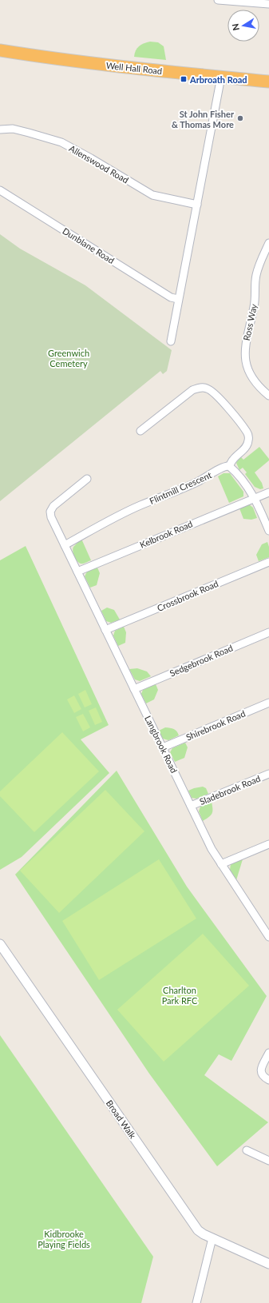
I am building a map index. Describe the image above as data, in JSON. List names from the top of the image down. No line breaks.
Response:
{"streets":{"highway":["Well Hall Road"],"street":["Allenswood Road","Dunblane Road","Ross Way","Flintmill Crescent","Kelbrook Road","Crossbrook Road","Sedgebrook Road","Shirebrook Road","Langbrook Road","Sladebrook Road","Broad Walk"]},"crossings":[["Flintmill Crescent","Langbrook Road"],["Kelbrook Road","Langbrook Road"],["Crossbrook Road","Langbrook Road"],["Sedgebrook Road","Langbrook Road"],["Shirebrook Road","Langbrook Road"],["Langbrook Road","Sladebrook Road"]],"parks":["Greenwich Cemetery","Charlton Park RFC","Kidbrooke Playing Fields"],"places":{"transit":["Arbroath Road"],"other":["St John Fisher & Thomas More"]},"north":"left"}
